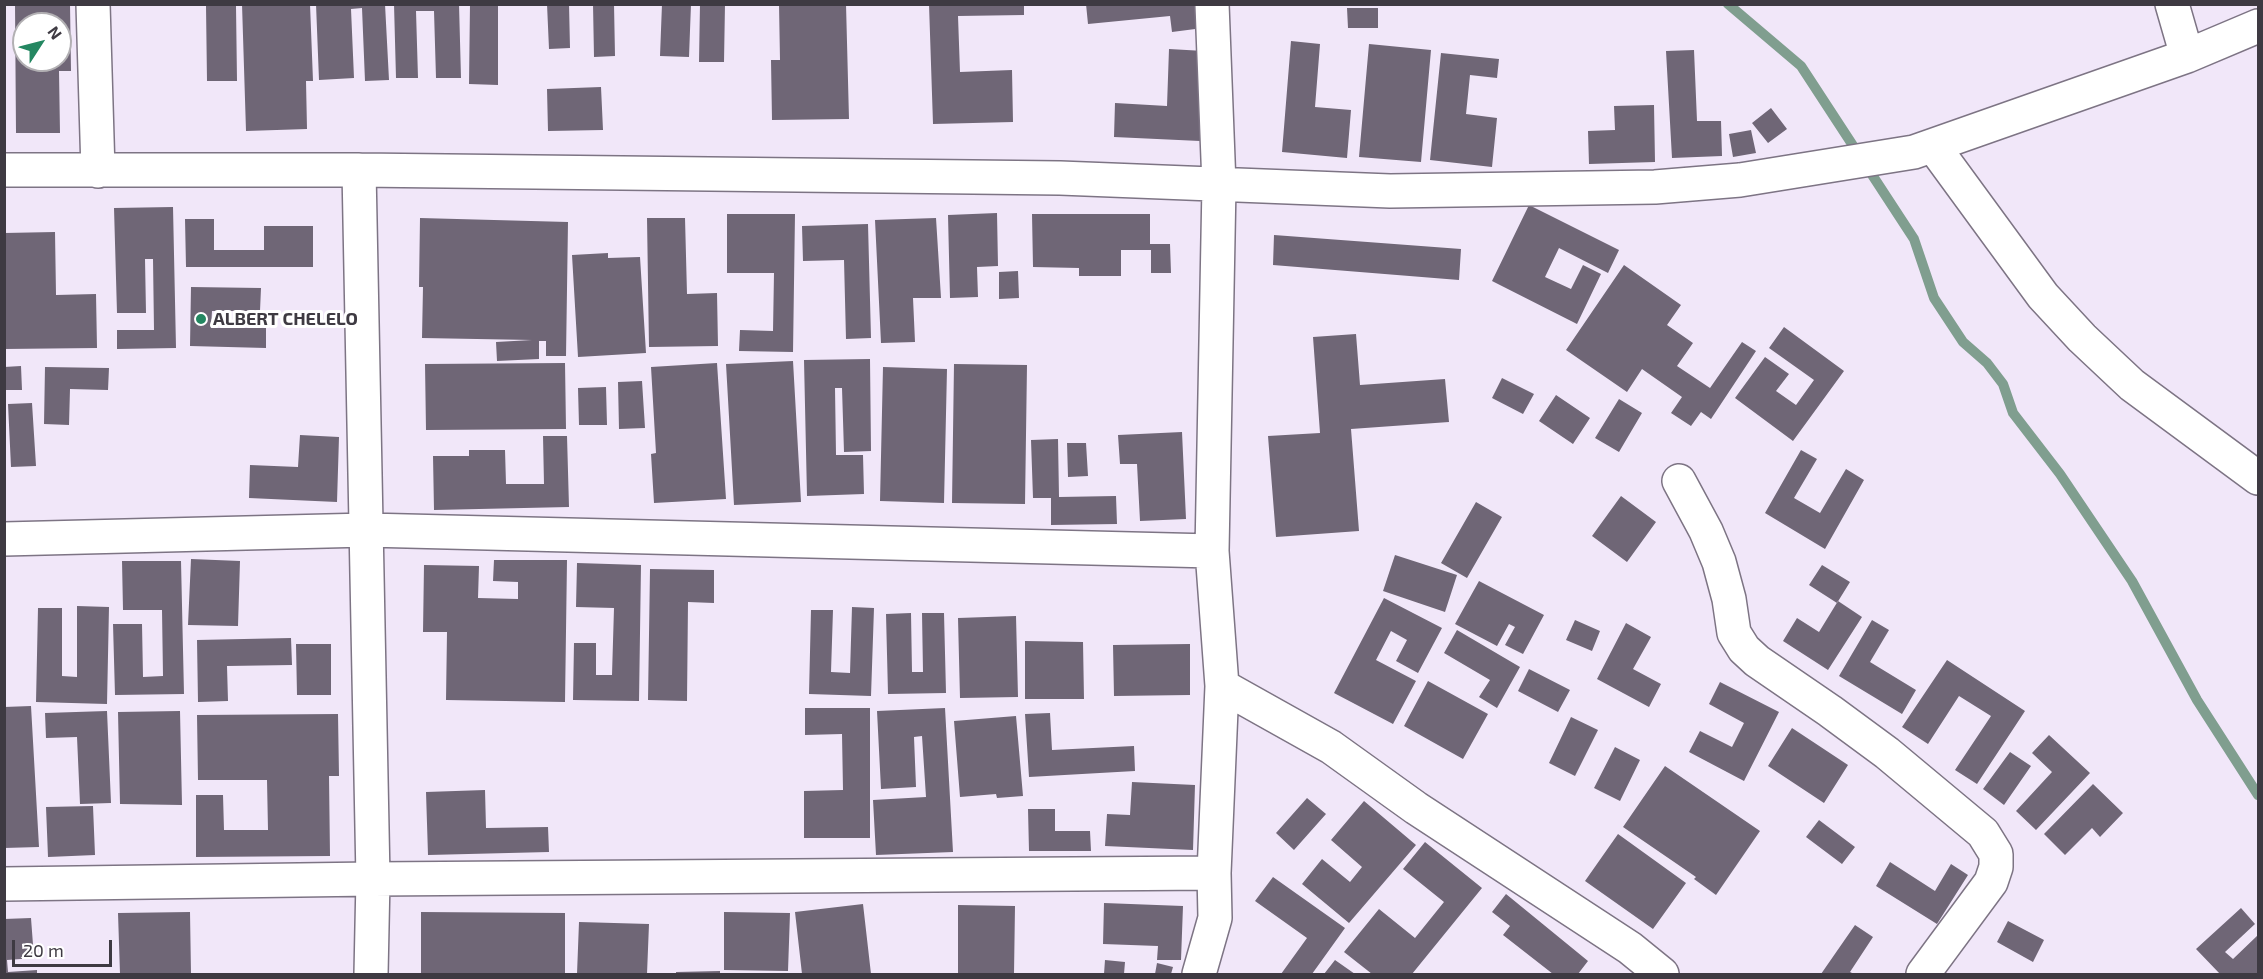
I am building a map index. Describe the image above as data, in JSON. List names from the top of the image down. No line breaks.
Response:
{"places":["ALBERT CHELELO"],"scale_bar":"20 m","north":"top right"}
